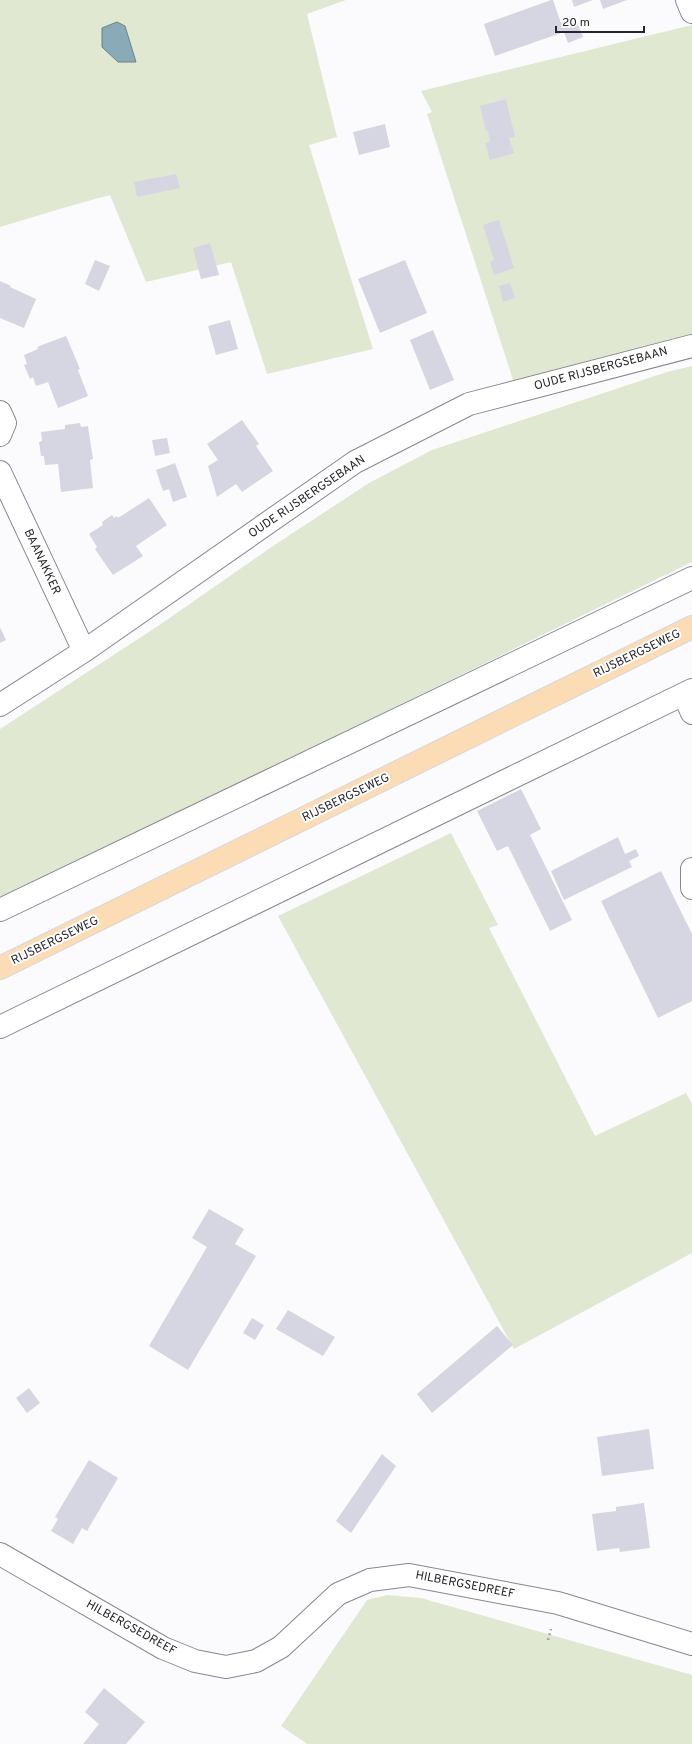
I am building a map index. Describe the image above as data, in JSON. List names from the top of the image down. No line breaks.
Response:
{"streets":{"main road":["RIJSBERGSEWEG"],"street":["OUDE RIJSBERGSEBAAN","BAANAKKER","HILBERGSEDREEF"]},"crossings":[["OUDE RIJSBERGSEBAAN","BAANAKKER"]],"scale_bar":"20 m"}
